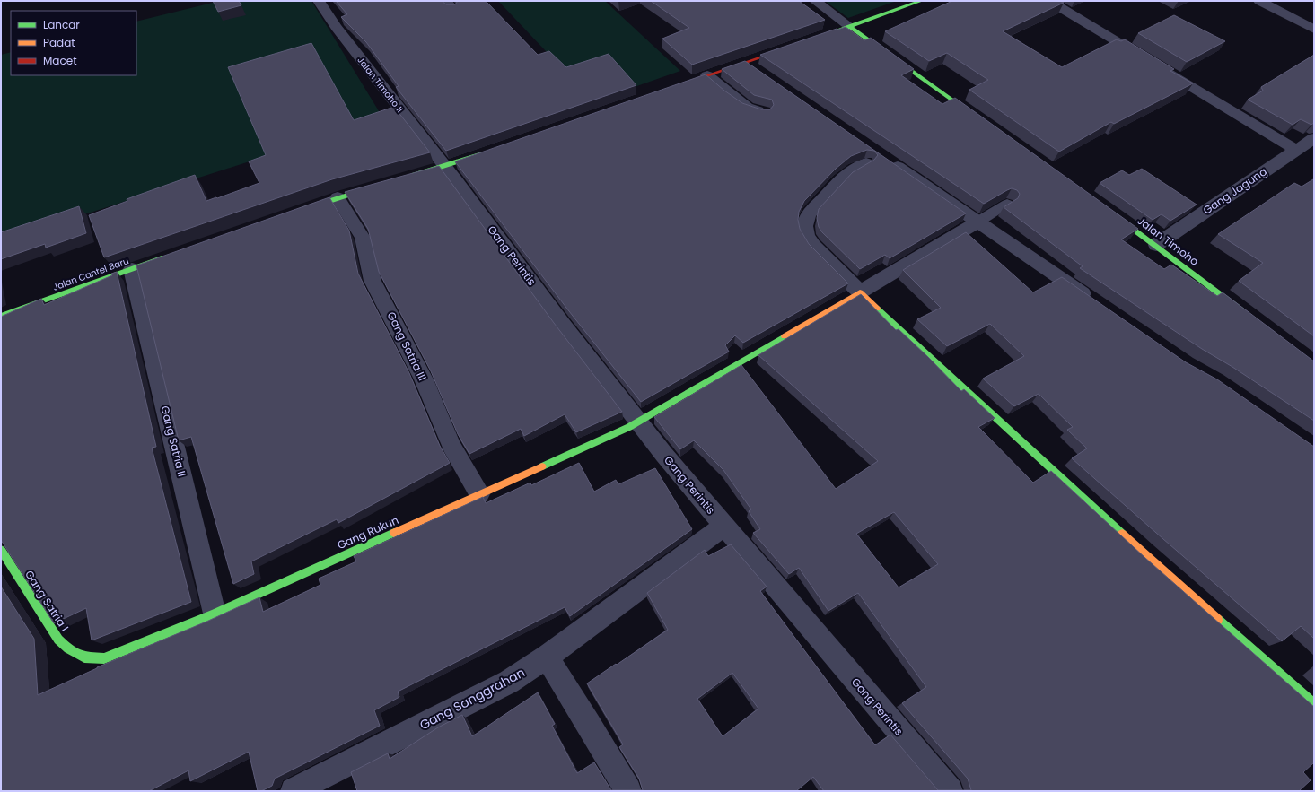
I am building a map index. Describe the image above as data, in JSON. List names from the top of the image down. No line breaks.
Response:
{"streets":{"street":["Jalan Timoho II","Gang Jagung","Jalan Timoho","Gang Perintis","Jalan Cantel Baru","Gang Satria III","Gang Satria II","Gang Rukun","Gang Satria I","Gang Sanggrahan"]},"crossings":[["Jalan Timoho II","Gang Perintis"],["Gang Jagung","Jalan Timoho"],["Gang Perintis","Gang Rukun"],["Gang Perintis","Gang Sanggrahan"],["Jalan Cantel Baru","Gang Satria II"],["Gang Satria III","Gang Rukun"],["Gang Satria II","Gang Rukun"],["Gang Rukun","Gang Satria I"]],"legend":["Lancar","Padat","Macet"]}
